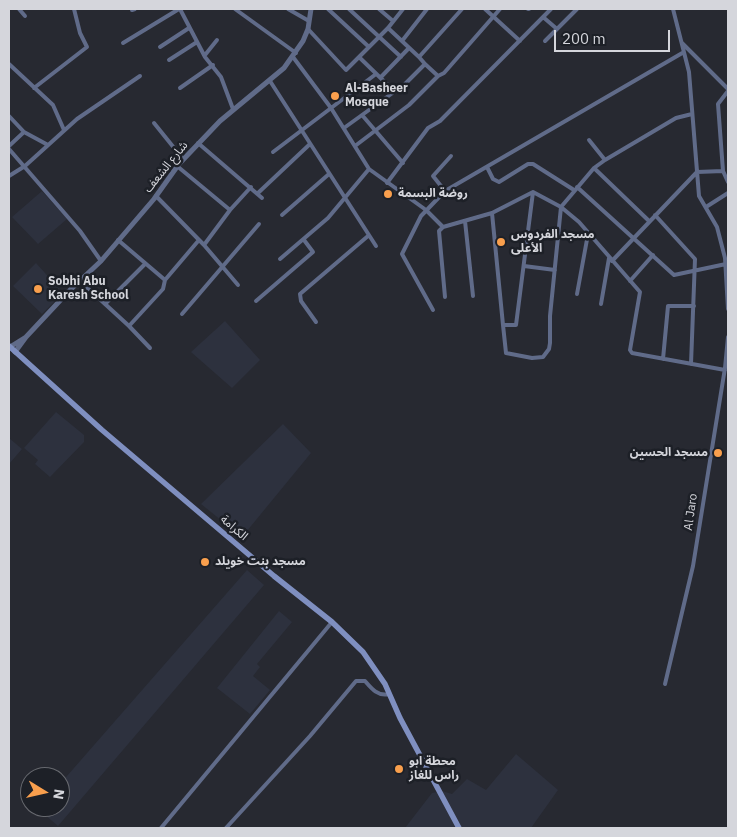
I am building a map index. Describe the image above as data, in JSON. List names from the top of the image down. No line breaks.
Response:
{"streets":{"main road":["الكرامة"],"street":["شارع الشعف","Al Jaro"]},"crossings":[["شارع الشعف","الكرامة"]],"places":["Al-Basheer Mosque","روضة البسمة","مسجد الفردوس الأعلى","Sobhi Abu Karesh School","مسجد الحسين","مسجد بنت خويلد","محطة ابو راس للغاز"],"scale_bar":"200 m","north":"right"}
